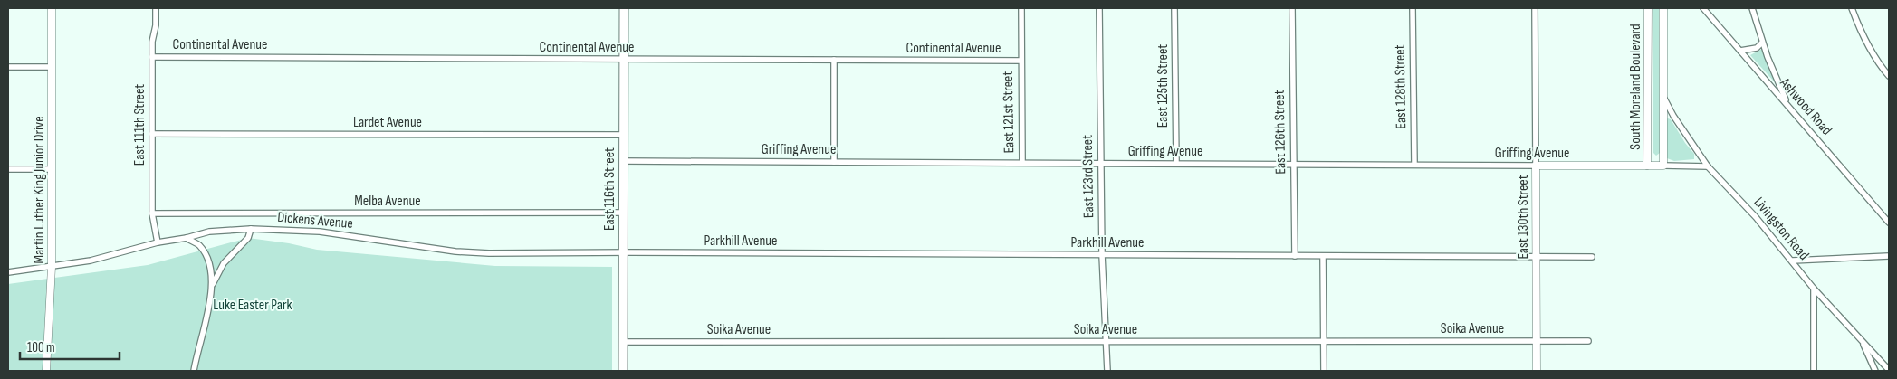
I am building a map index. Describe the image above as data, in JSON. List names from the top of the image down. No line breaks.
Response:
{"streets":{"main road":["East 116th Street"],"street":["Continental Avenue","East 125th Street","East 128th Street","South Moreland Boulevard","Ashwood Road","East 121st Street","Lardet Avenue","East 111th Street","East 126th Street","Griffing Avenue","East 123rd Street","Martin Luther King Junior Drive","Melba Avenue","East 130th Street","Dickens Avenue","Livingston Road","Parkhill Avenue","Soika Avenue"]},"crossings":[["Continental Avenue","East 121st Street"],["Continental Avenue","East 111th Street"],["Continental Avenue","East 116th Street"],["East 125th Street","Griffing Avenue"],["East 128th Street","Griffing Avenue"],["South Moreland Boulevard","Griffing Avenue"],["South Moreland Boulevard","Livingston Road"],["East 121st Street","Griffing Avenue"],["Lardet Avenue","East 111th Street"],["Lardet Avenue","East 116th Street"],["East 111th Street","Melba Avenue"],["East 111th Street","Dickens Avenue"],["East 126th Street","Griffing Avenue"],["East 126th Street","Parkhill Avenue"],["Griffing Avenue","East 123rd Street"],["Griffing Avenue","East 116th Street"],["Griffing Avenue","East 130th Street"],["Griffing Avenue","Livingston Road"],["East 123rd Street","Parkhill Avenue"],["East 123rd Street","Soika Avenue"],["East 116th Street","Melba Avenue"],["East 116th Street","Dickens Avenue"],["East 116th Street","Parkhill Avenue"],["East 116th Street","Soika Avenue"],["Martin Luther King Junior Drive","Dickens Avenue"],["East 130th Street","Parkhill Avenue"],["East 130th Street","Soika Avenue"],["Dickens Avenue","Parkhill Avenue"]],"parks":["Luke Easter Park"],"scale_bar":"100 m"}
